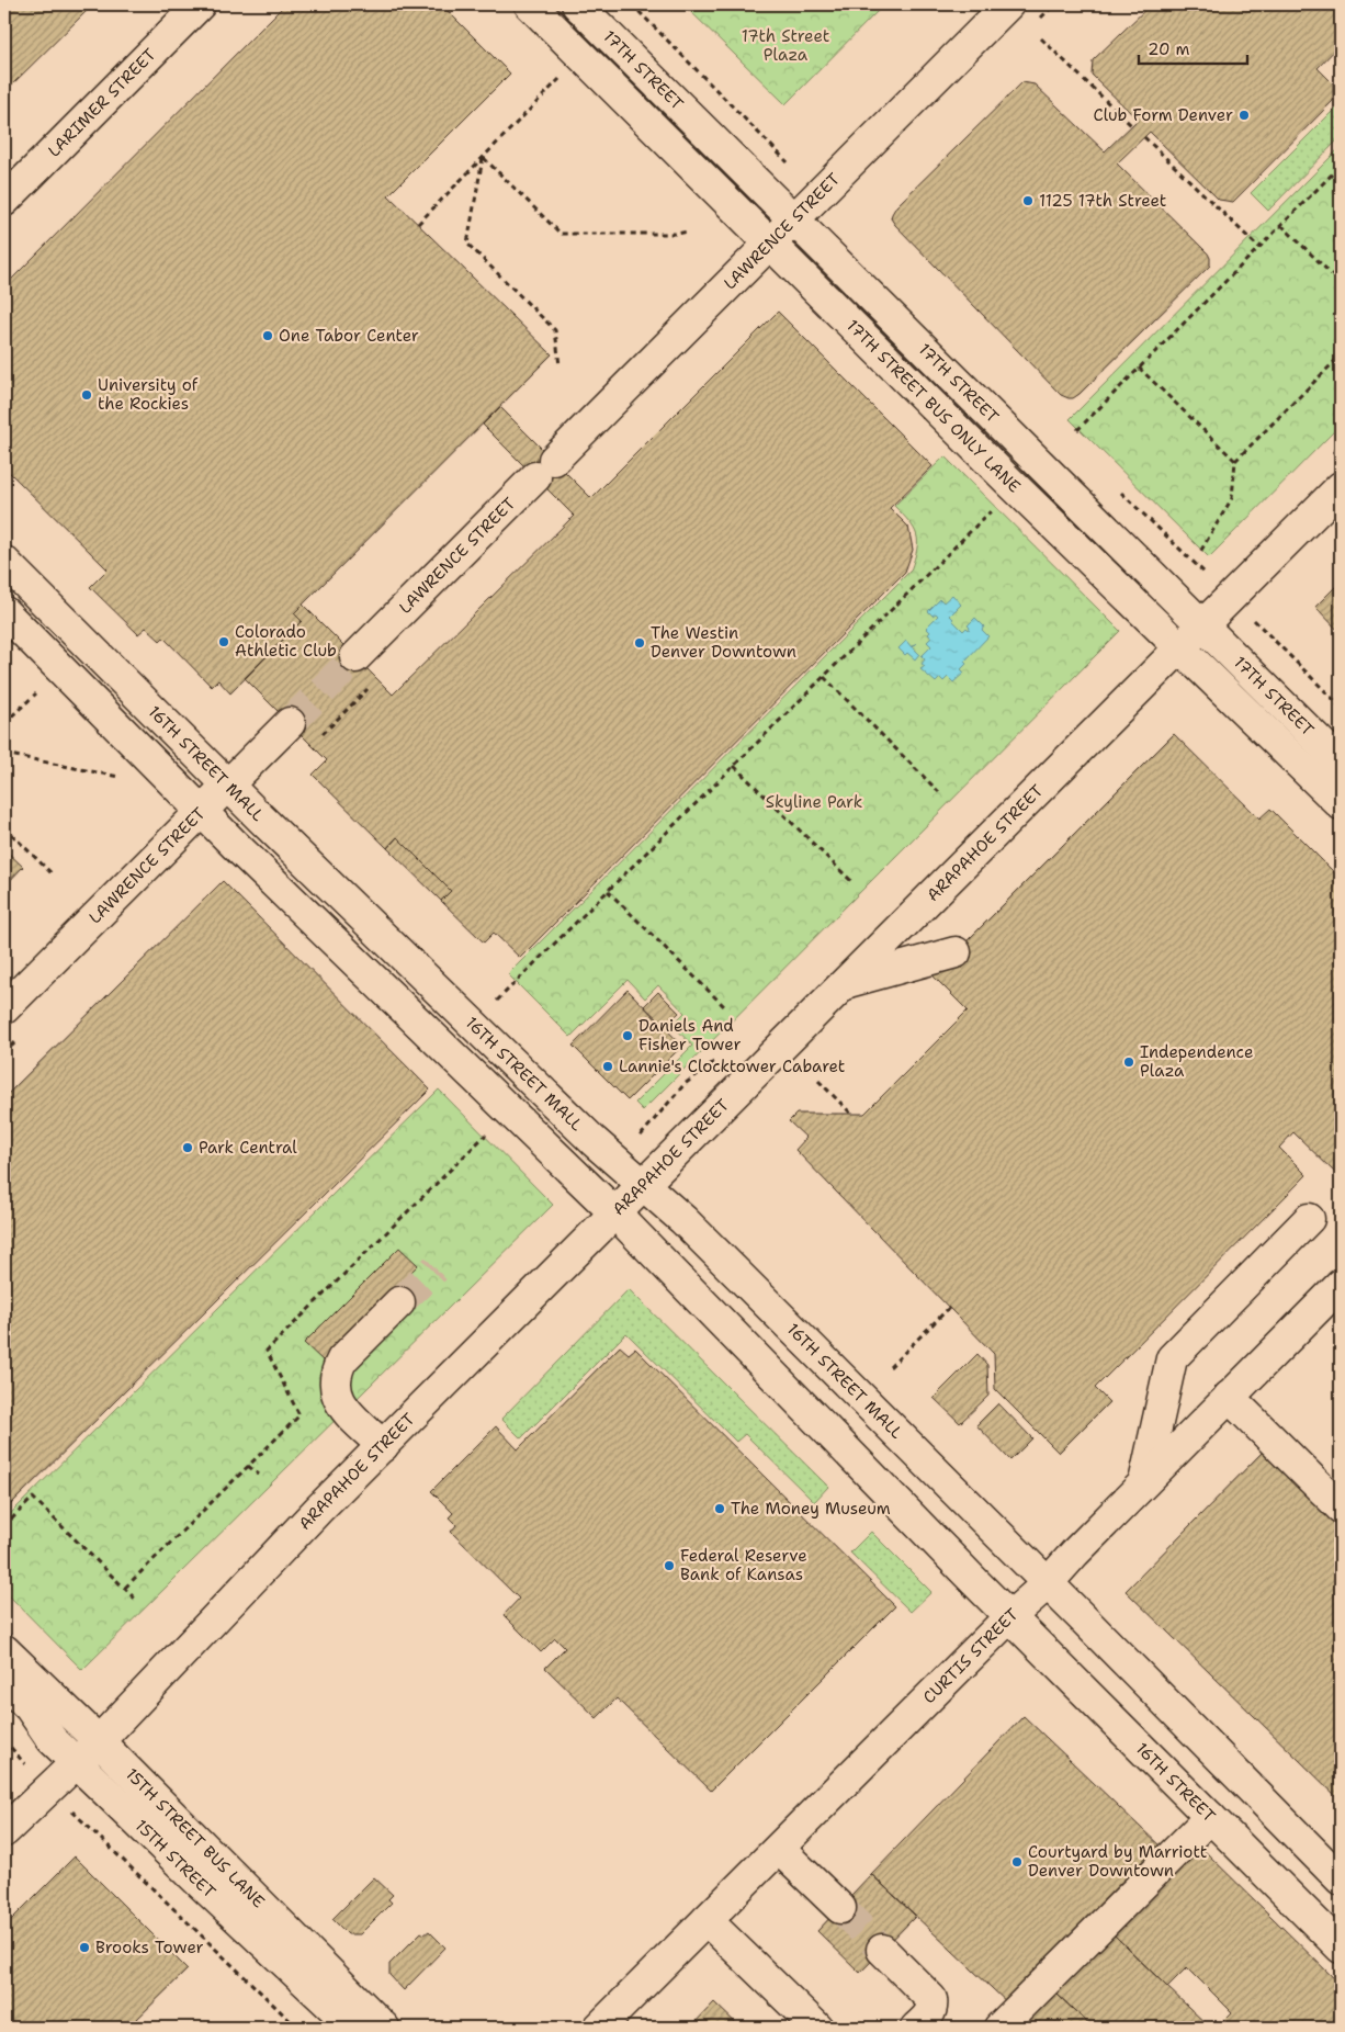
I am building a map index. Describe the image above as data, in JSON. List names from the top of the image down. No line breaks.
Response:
{"streets":{"street":["17TH STREET","LARIMER STREET","LAWRENCE STREET","17TH STREET BUS ONLY LANE","16TH STREET MALL","ARAPAHOE STREET","CURTIS STREET","16TH STREET","15TH STREET BUS LANE","15TH STREET"]},"crossings":[["17TH STREET","LAWRENCE STREET"],["17TH STREET","ARAPAHOE STREET"],["LAWRENCE STREET","17TH STREET BUS ONLY LANE"],["LAWRENCE STREET","16TH STREET MALL"],["17TH STREET BUS ONLY LANE","ARAPAHOE STREET"],["16TH STREET MALL","ARAPAHOE STREET"],["16TH STREET MALL","CURTIS STREET"],["ARAPAHOE STREET","15TH STREET BUS LANE"],["ARAPAHOE STREET","15TH STREET"],["CURTIS STREET","16TH STREET"]],"parks":["17th Street Plaza","Skyline Park"],"places":["Club Form Denver","1125 17th Street","One Tabor Center","University of the Rockies","Colorado Athletic Club","The Westin Denver Downtown","Daniels And Fisher Tower","Independence Plaza","Lannie's Clocktower Cabaret","Park Central","The Money Museum","Federal Reserve Bank of Kansas","Courtyard by Marriott Denver Downtown","Brooks Tower"],"scale_bar":"20 m"}
